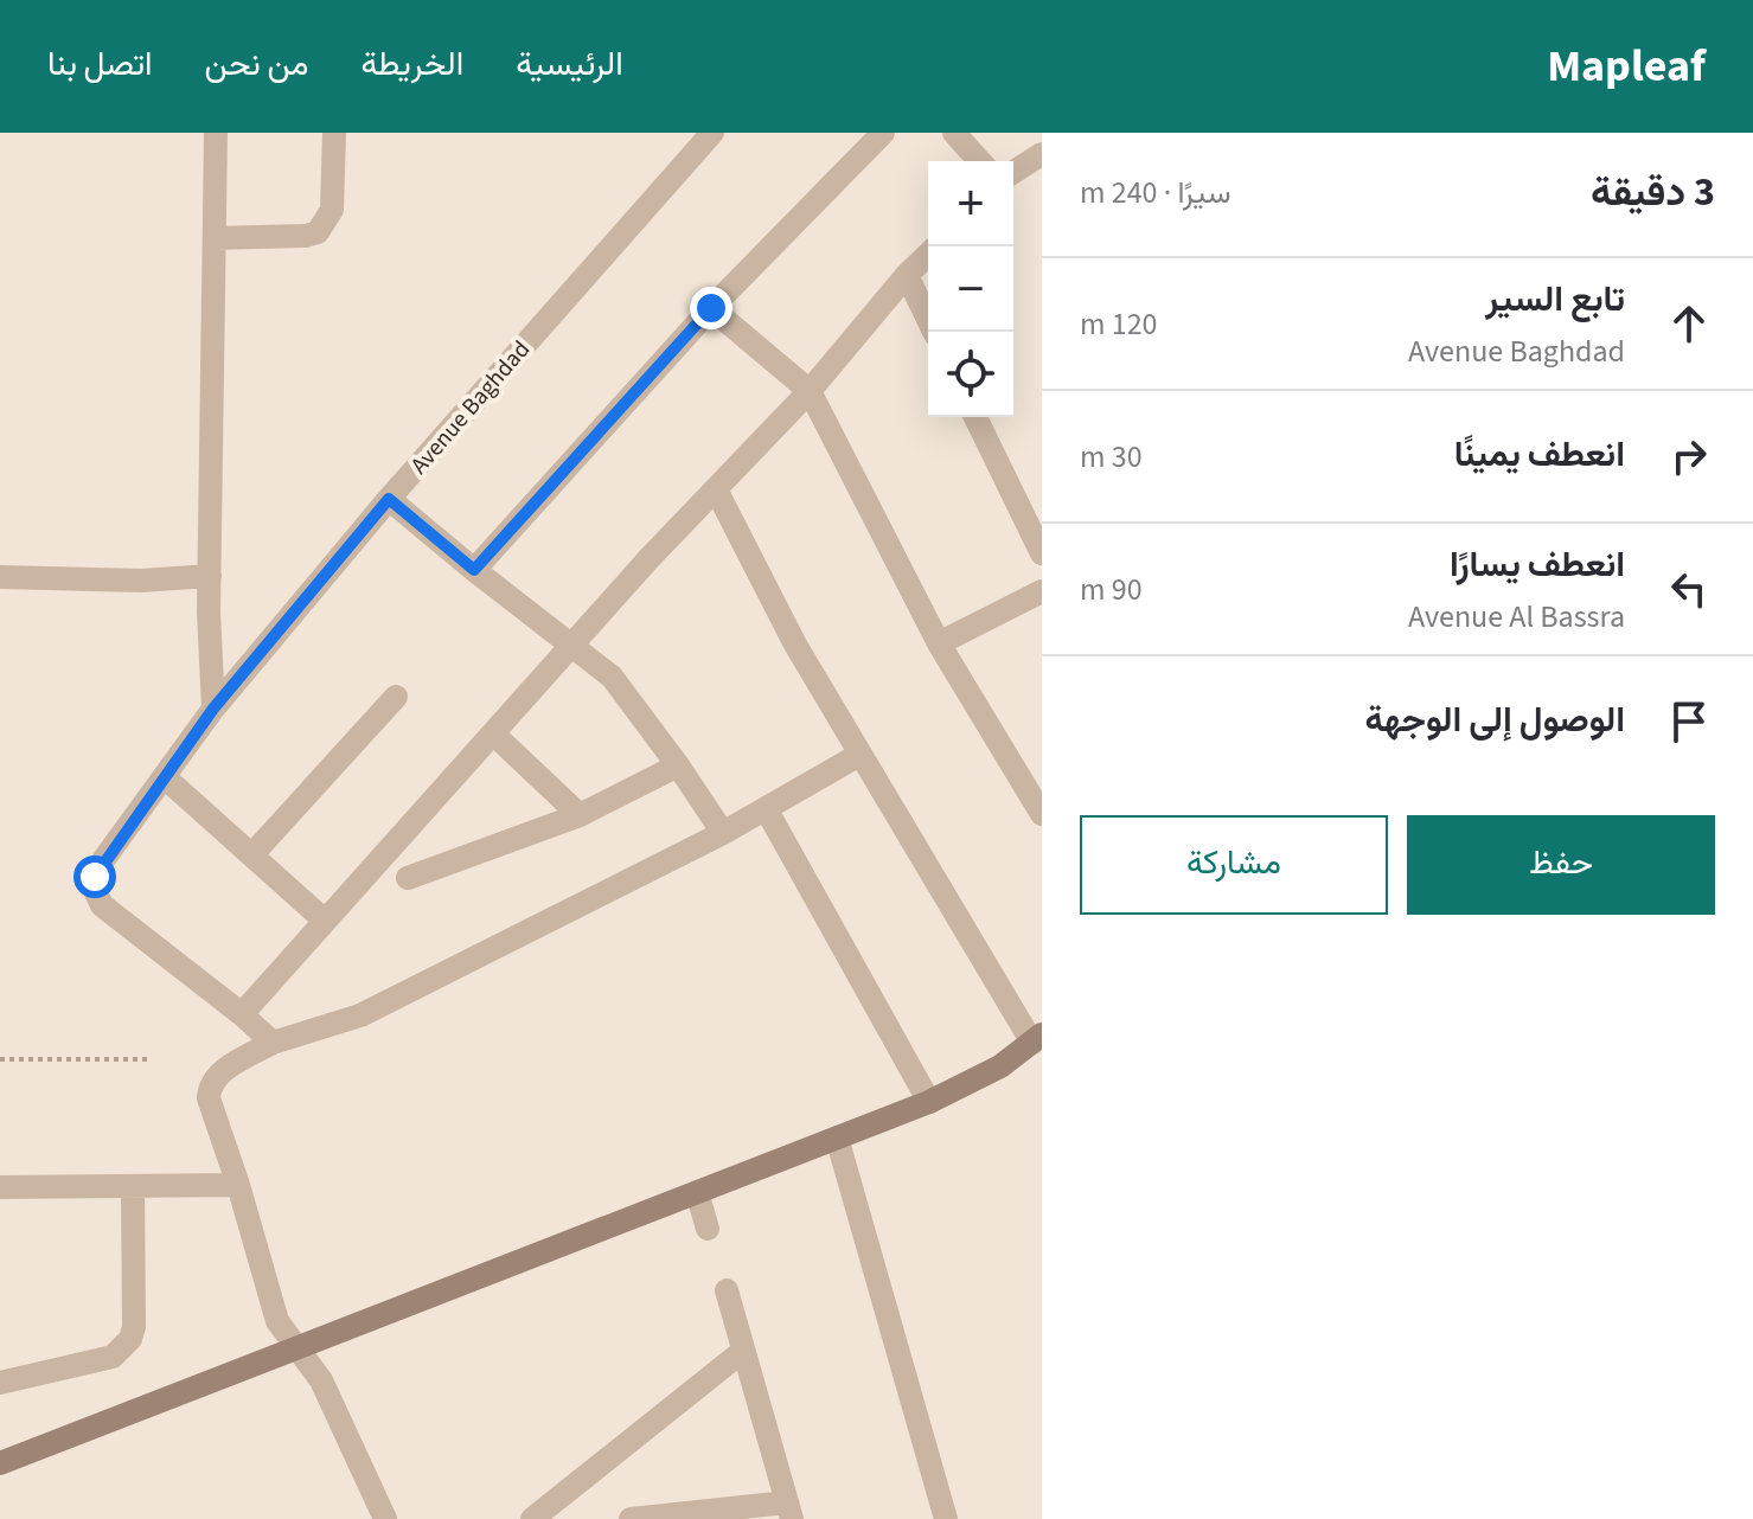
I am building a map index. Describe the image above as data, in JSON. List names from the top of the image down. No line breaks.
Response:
{"streets":{"street":["Avenue Baghdad"]},"page":{"header":"Mapleaf","nav":["الرئيسية","الخريطة","من نحن","اتصل بنا"],"heading":["3 دقيقة","سيرًا · 240 m"],"map_buttons":["+","−"],"list":[["تابع السير","Avenue Baghdad","120 m"],["انعطف يمينًا","30 m"],["انعطف يسارًا","Avenue Al Bassra","90 m"],"الوصول إلى الوجهة"],"buttons":["حفظ","مشاركة"]}}
